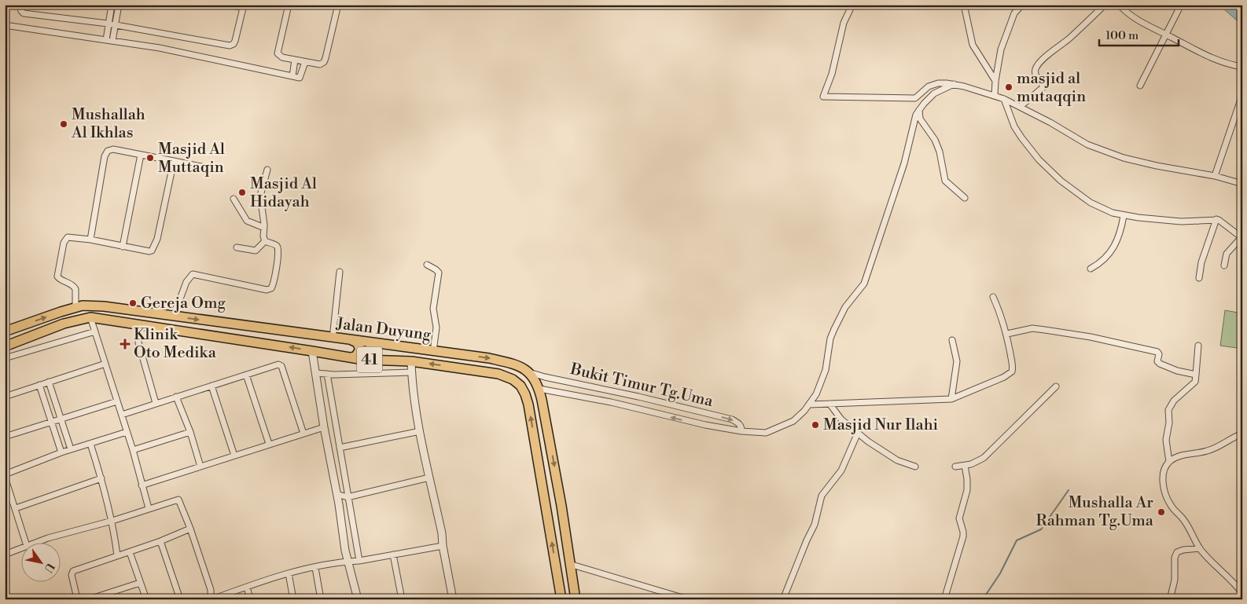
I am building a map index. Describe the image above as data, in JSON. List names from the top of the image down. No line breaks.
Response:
{"streets":{"highway":["Jalan Duyung","41"],"street":["Bukit Timur Tg.Uma"]},"crossings":[["Jalan Duyung","Bukit Timur Tg.Uma"]],"places":{"other":["masjid al mutaqqin","Mushallah Al Ikhlas","Masjid Al Muttaqin","Masjid Al Hidayah","Gereja Omg","Masjid Nur Ilahi","Mushalla Ar Rahman Tg.Uma"],"health":["Klinik Oto Medika"]},"scale_bar":"100 m","north":"bottom right"}
